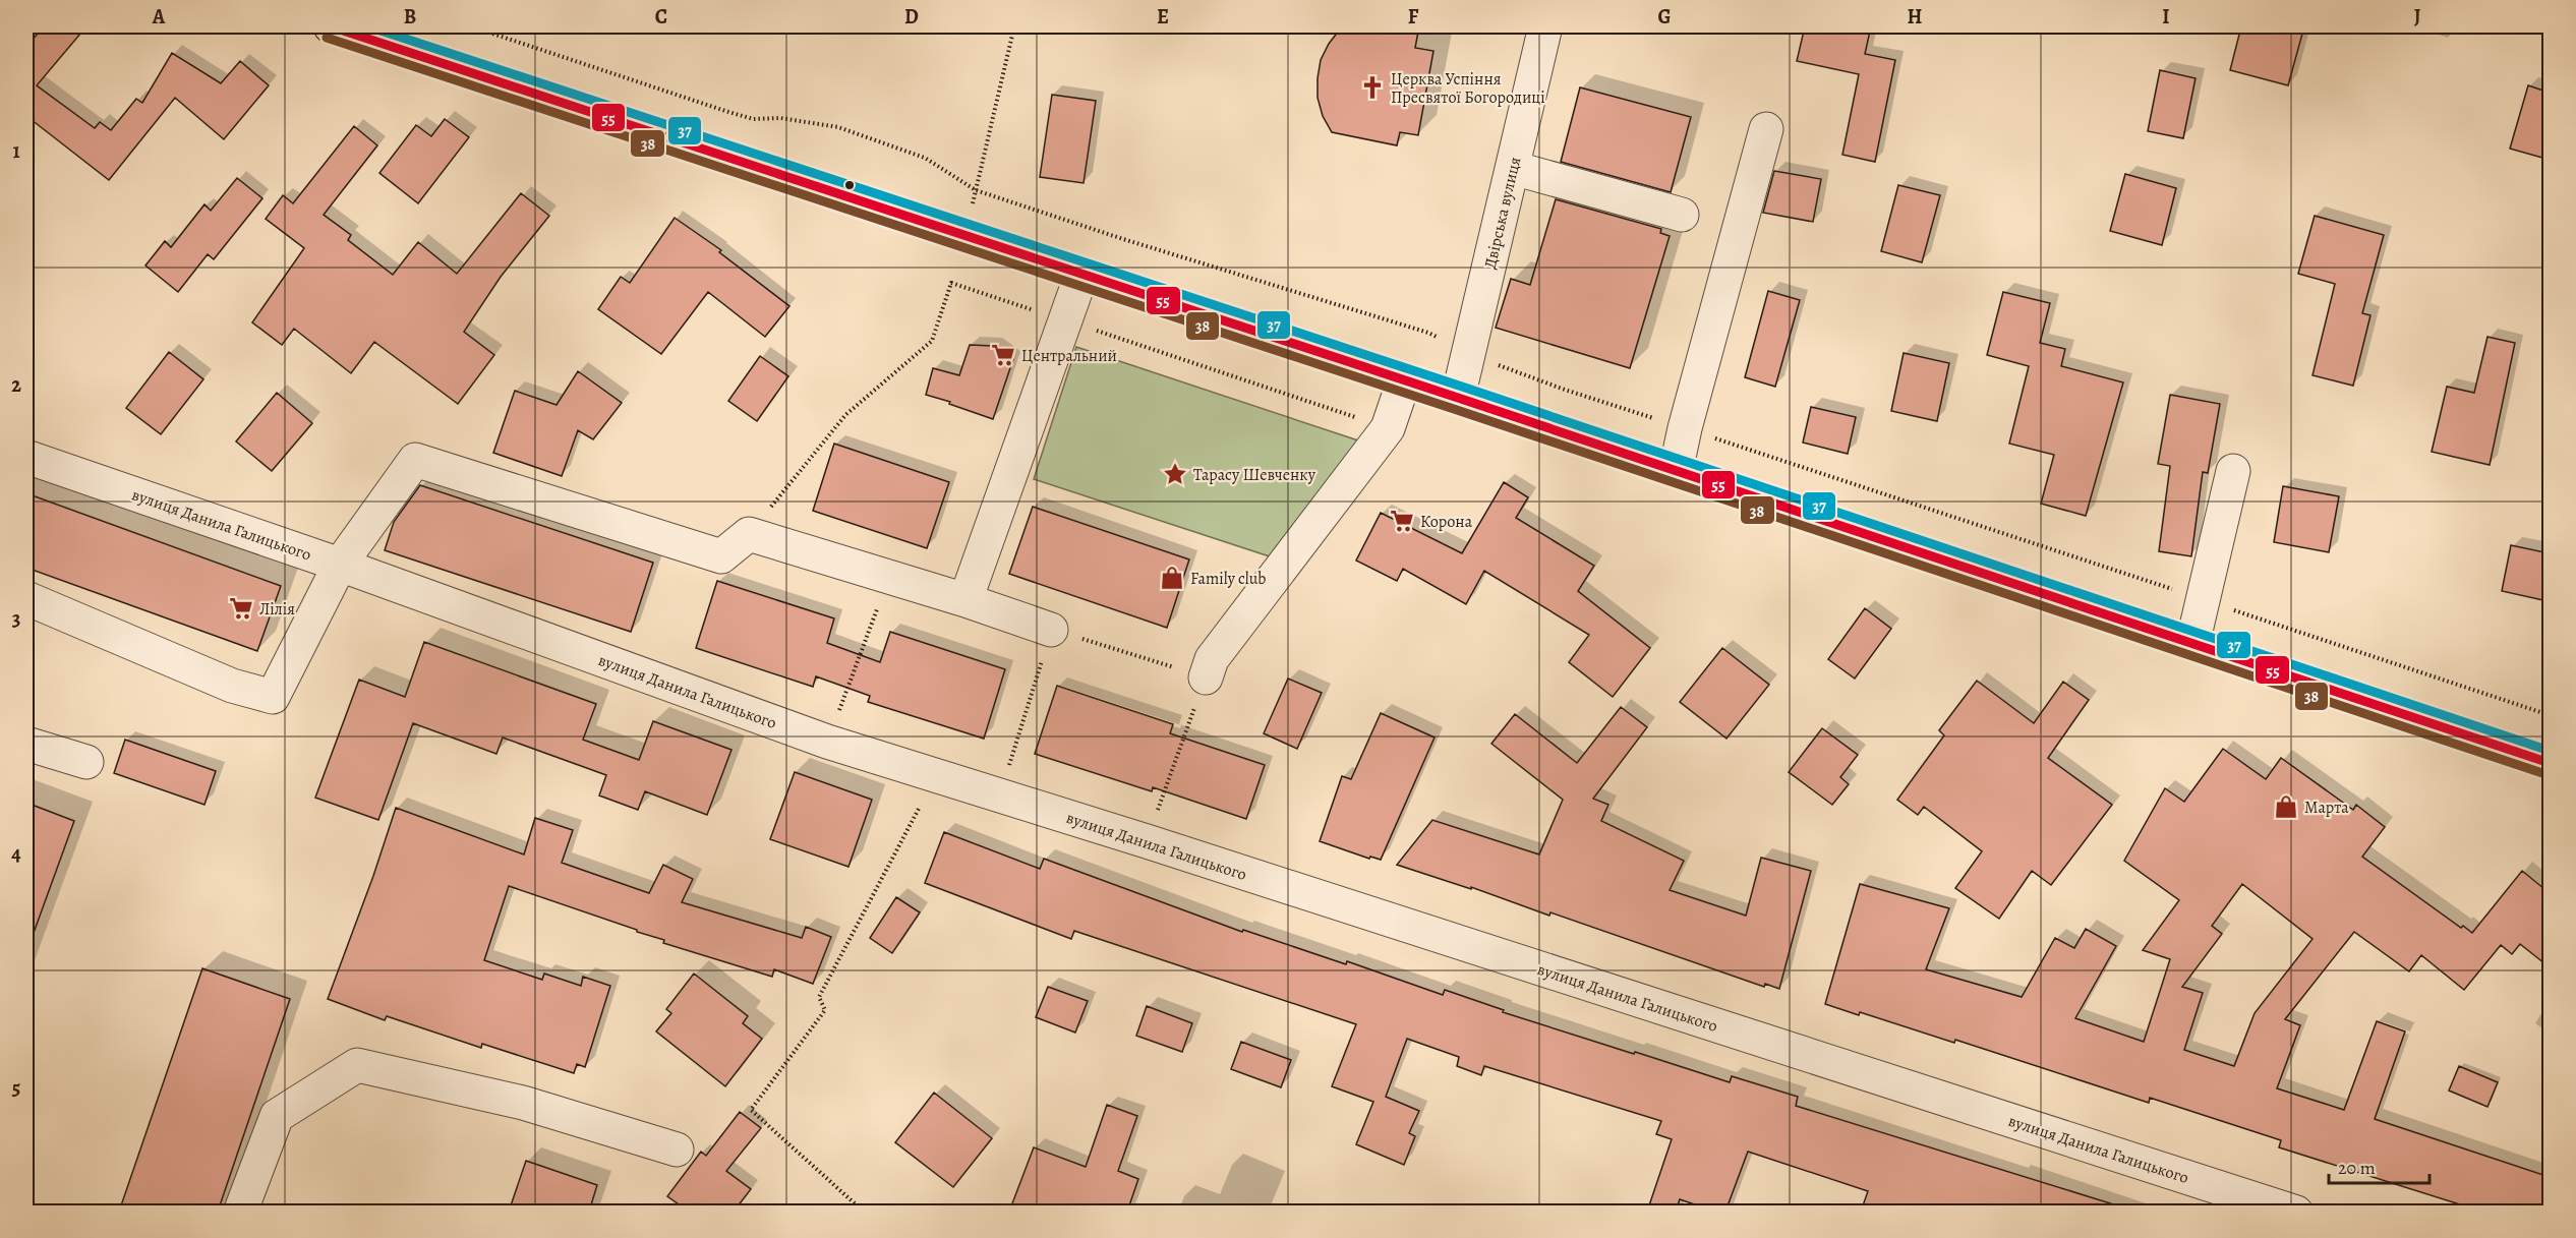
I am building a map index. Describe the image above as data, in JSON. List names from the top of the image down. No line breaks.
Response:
{"streets":{"street":["Двірська вулиця","вулиця Данила Галицького"]},"places":{"church":["Церква Успіння Пресвятої Богородиці"],"supermarket":["Центральний","Корона","Лілія"],"place":["Тарасу Шевченку"],"shop":["Family club","Марта"]},"lines":["transit line 55","transit line 37","transit line 38"],"scale_bar":"20 m","grid":{"columns":["A","B","C","D","E","F","G","H","I","J"],"rows":["1","2","3","4","5"]}}
